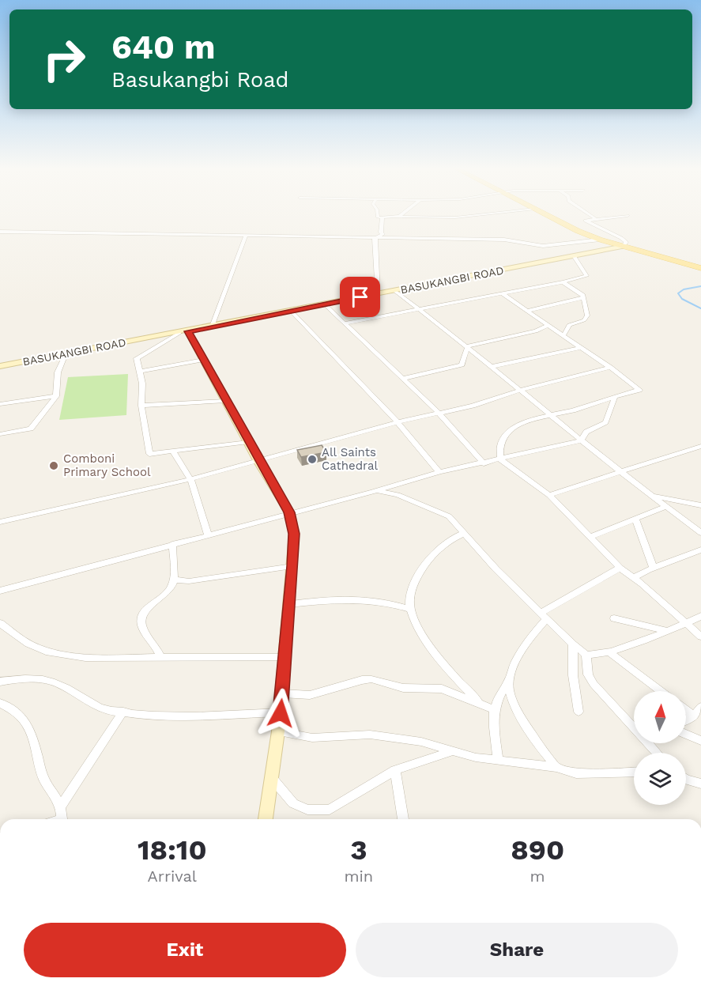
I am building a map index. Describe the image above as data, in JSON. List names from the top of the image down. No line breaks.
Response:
{"streets":{"street":["BASUKANGBI ROAD"]},"places":["All Saints Cathedral","Comboni Primary School"],"north":"top","page":{"turn":["640 m","Basukangbi Road"],"eta":["18:10","Arrival","3","min","890","m"],"buttons":["Exit","Share"]}}
